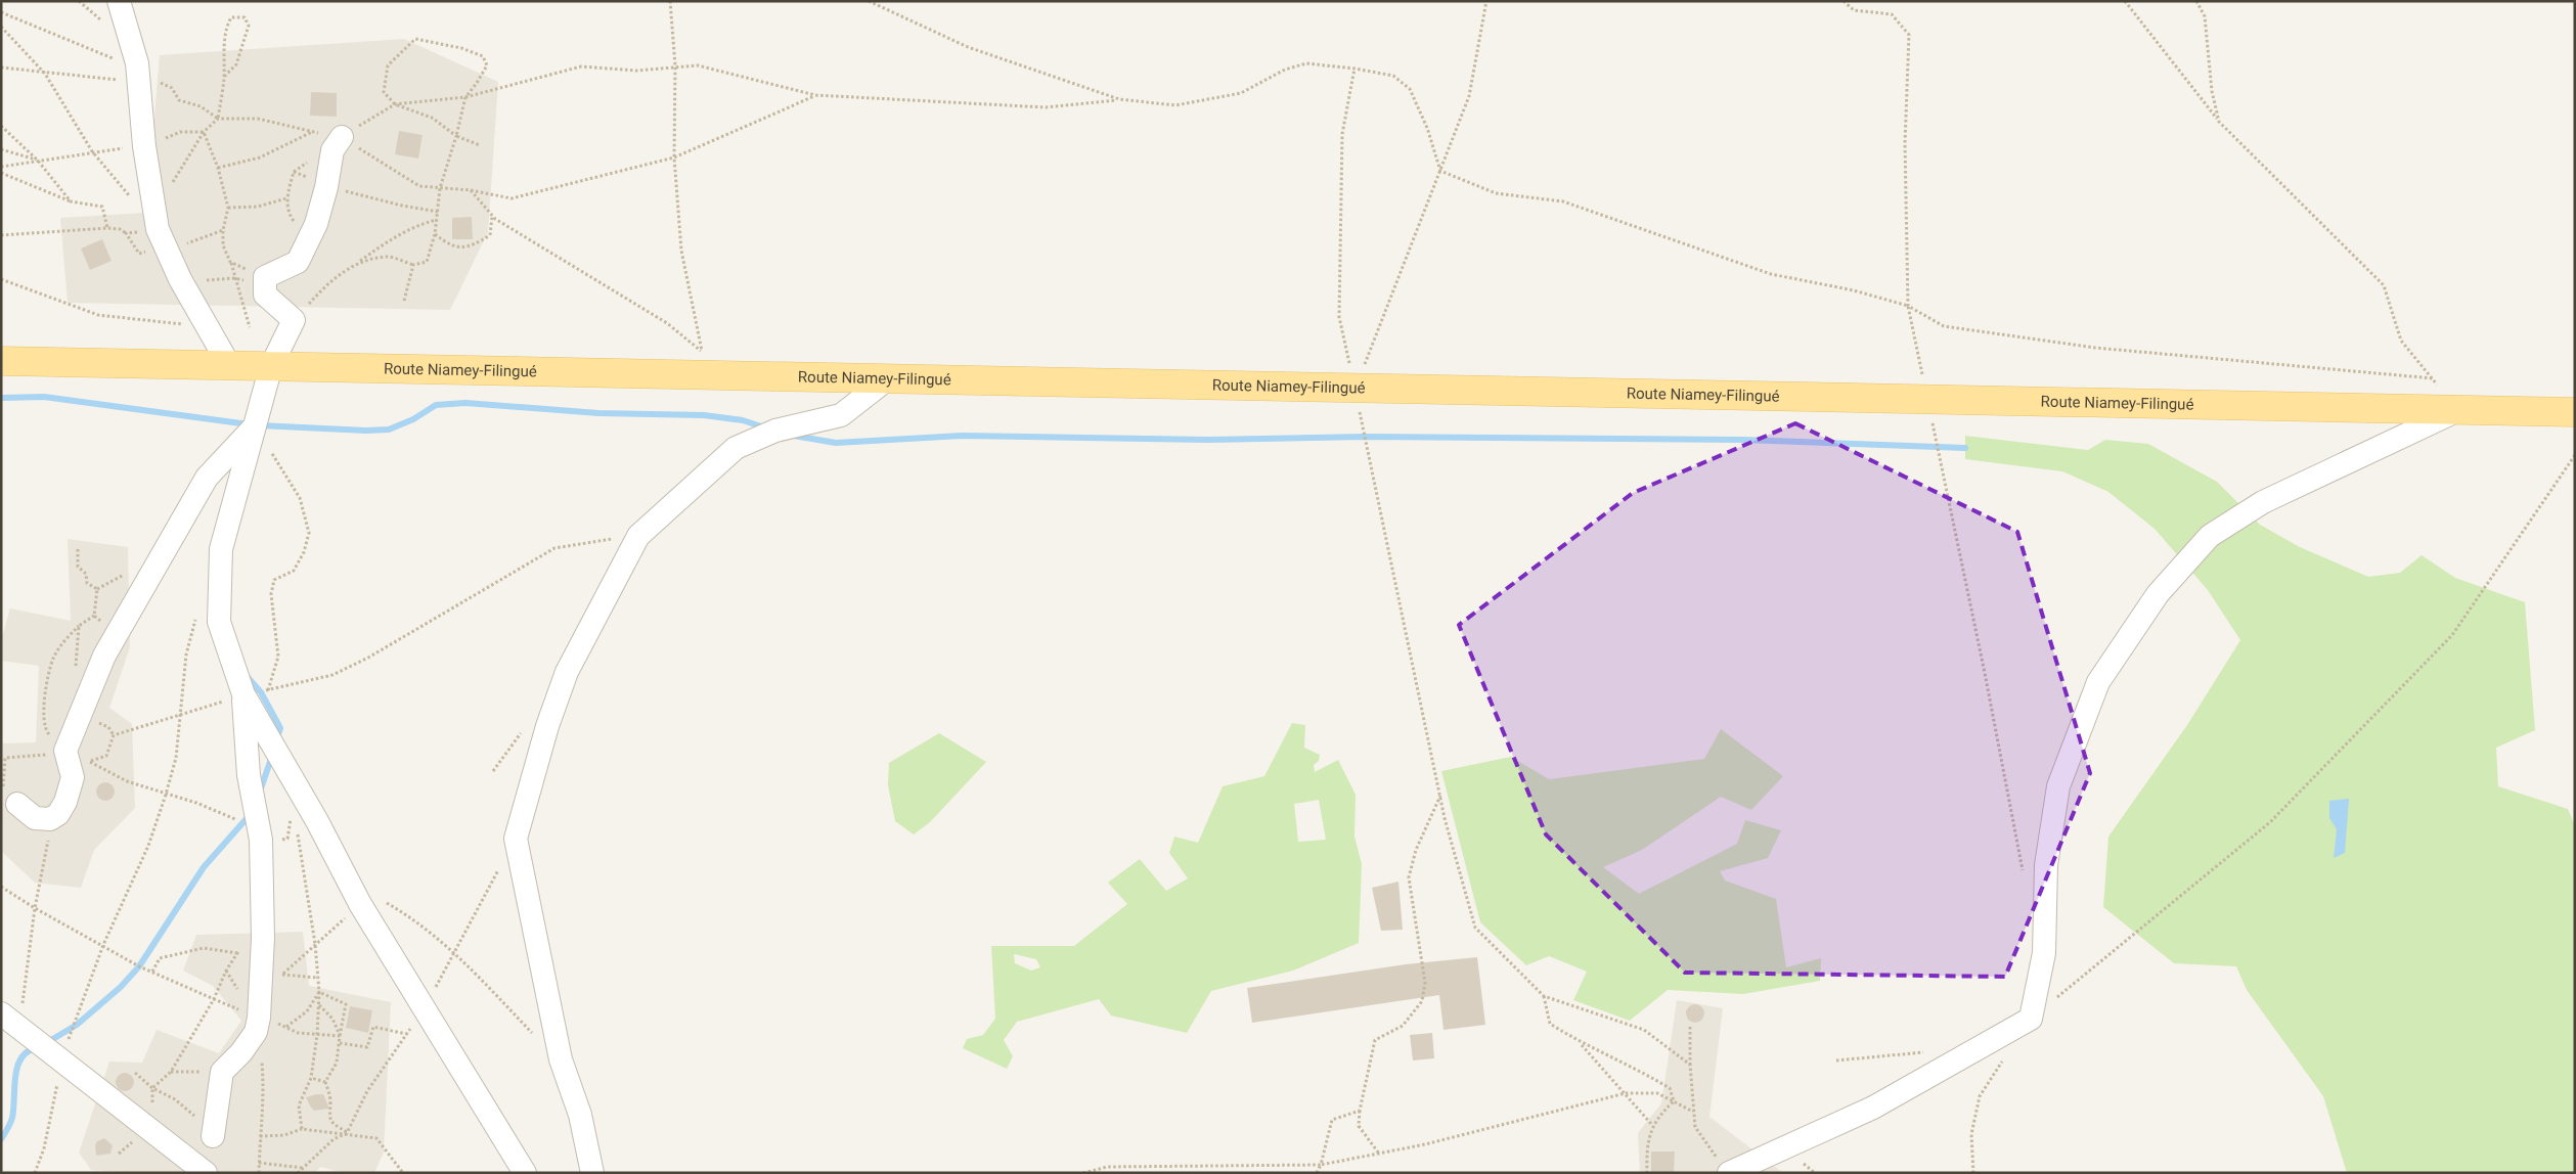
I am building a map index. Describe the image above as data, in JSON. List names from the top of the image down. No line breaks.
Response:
{"streets":{"main road":["Route Niamey-Filingué"]}}
